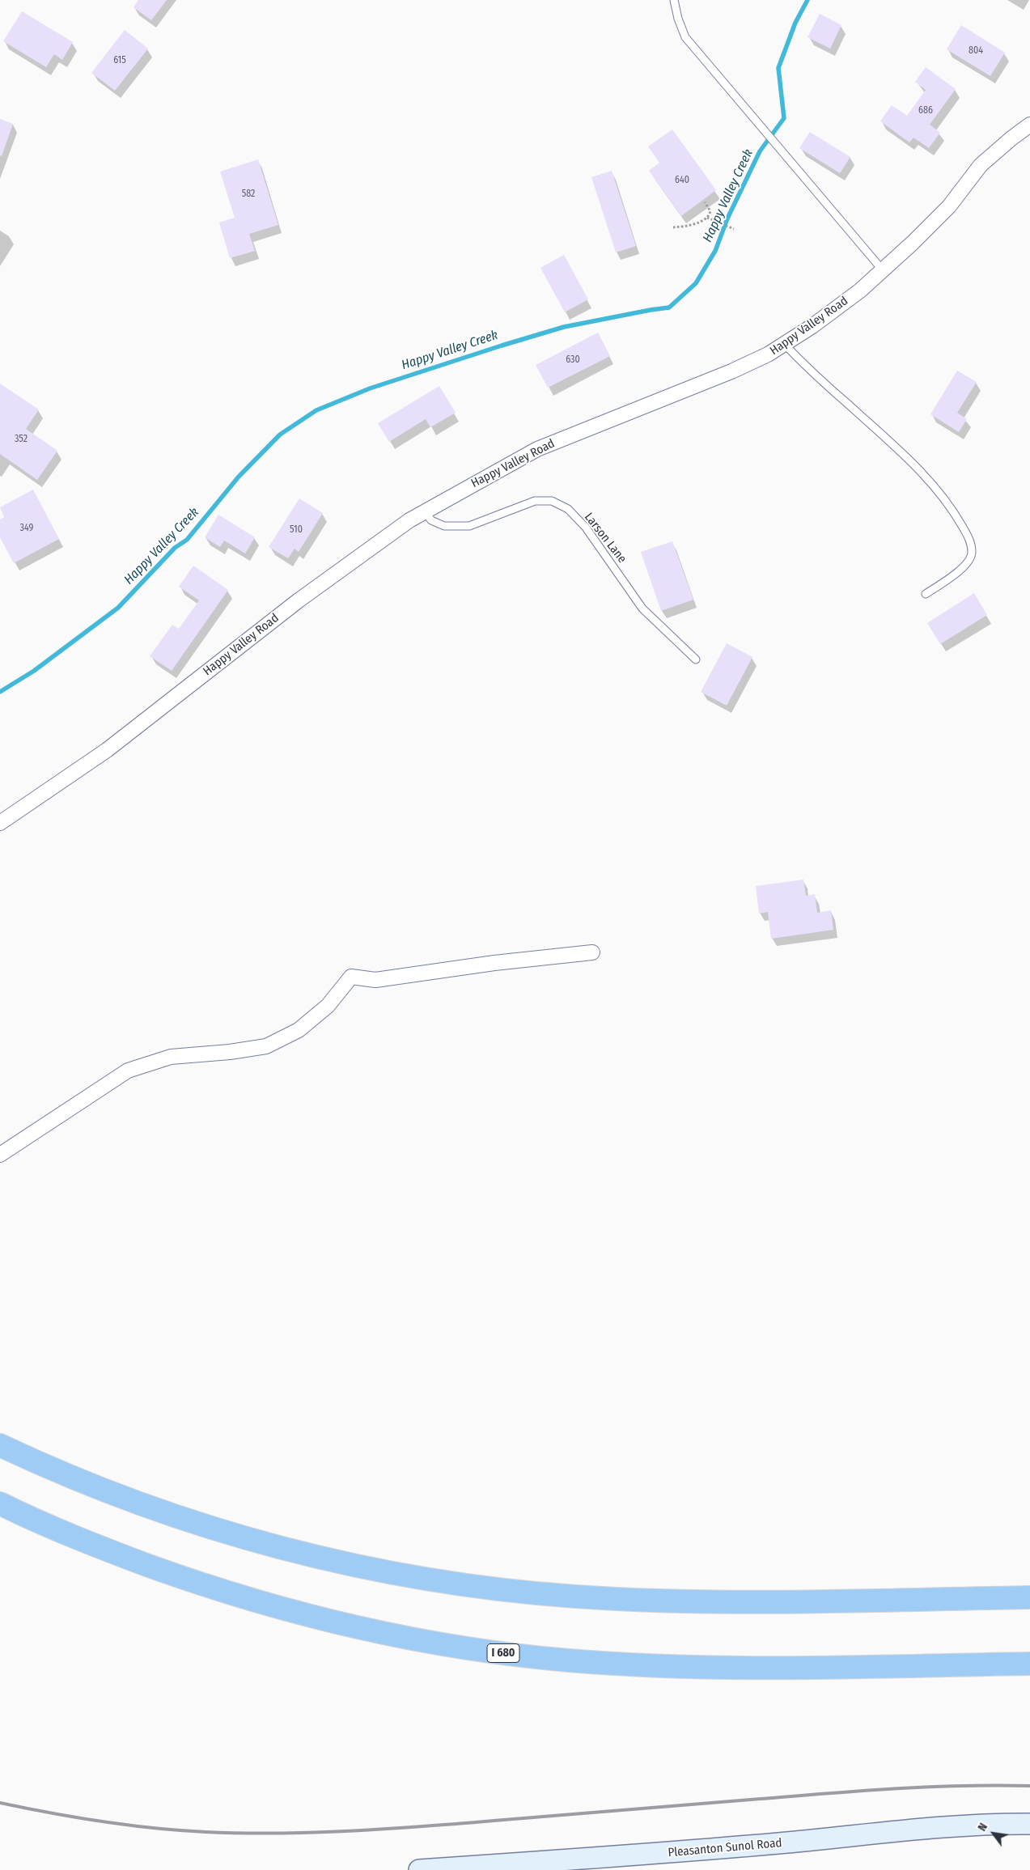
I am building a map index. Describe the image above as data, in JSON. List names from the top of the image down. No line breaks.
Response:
{"streets":{"highway":["I 680"],"main road":["Pleasanton Sunol Road"],"street":["Happy Valley Road"],"lane":["Larson Lane"]},"crossings":[["Happy Valley Road","Larson Lane"]],"water":["Happy Valley Creek"],"house_numbers":["804","615","686","640","582","630","352","349","510"],"north":"top left"}
